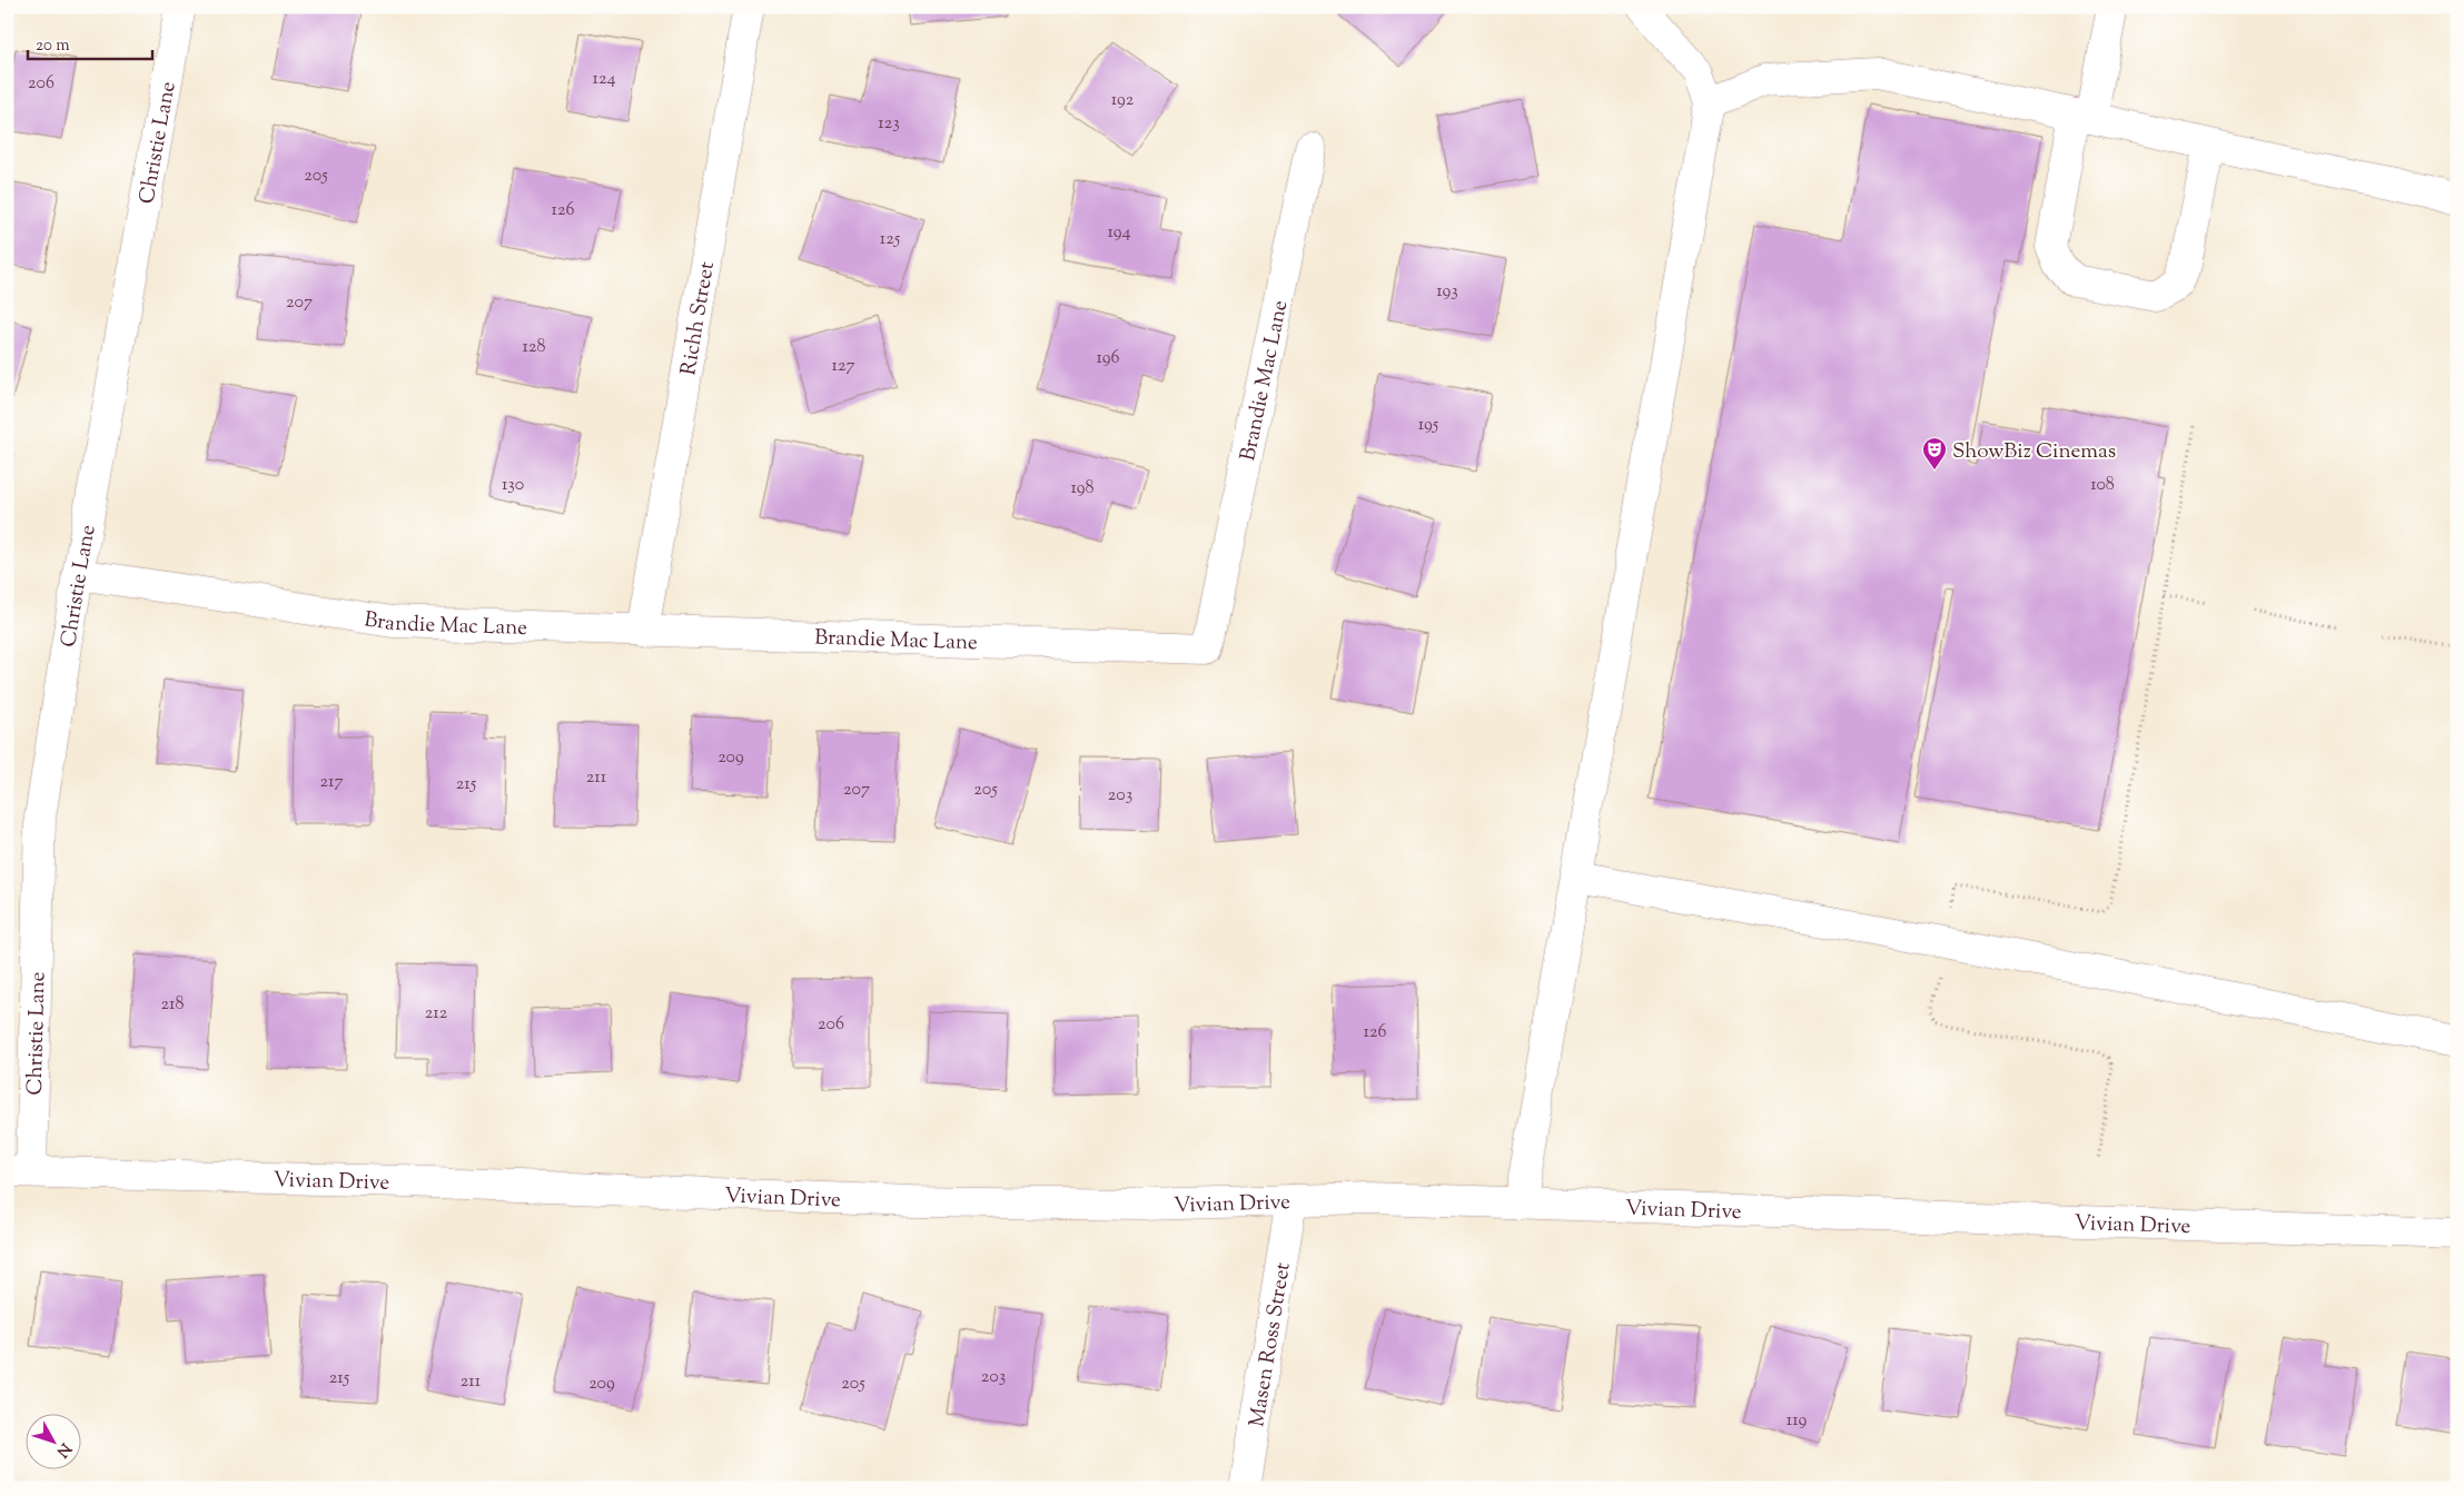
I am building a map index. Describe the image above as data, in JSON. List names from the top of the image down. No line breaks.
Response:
{"streets":{"street":["Christie Lane","Richh Street","Brandie Mac Lane","Vivian Drive","Masen Ross Street"]},"crossings":[["Christie Lane","Brandie Mac Lane"],["Christie Lane","Vivian Drive"],["Richh Street","Brandie Mac Lane"],["Vivian Drive","Masen Ross Street"]],"places":{"theatre":["ShowBiz Cinemas"]},"house_numbers":["124","206","192","123","205","126","194","125","193","207","128","196","127","195","130","108","198","209","211","217","215","207","205","203","218","212","206","126","203","215","211","209","205","119"],"scale_bar":"20 m","north":"bottom right"}
